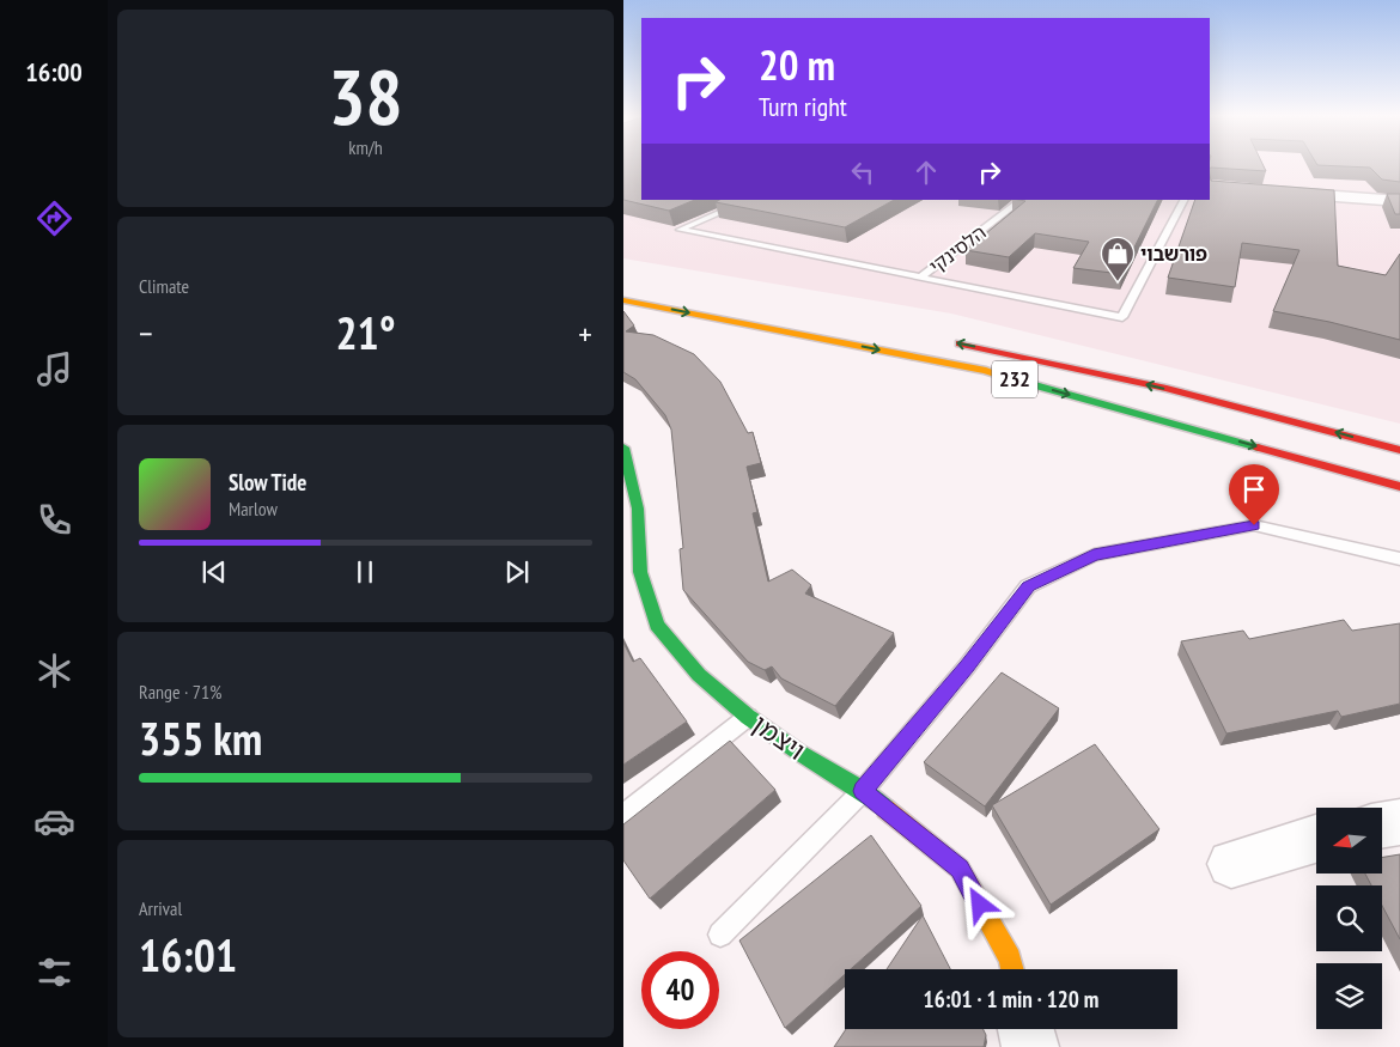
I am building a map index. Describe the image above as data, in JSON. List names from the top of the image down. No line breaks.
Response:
{"streets":{"main road":["232","ויצמן"],"lane":["הלסינקי"]},"places":{"shop":["פורשבוי"]},"north":"left","page":{"tabs":"16:00","tile":[["38","km/h"],"Climate",["Range · 71%","355 km"],["Arrival","16:01"]],"turn":["20 m","Turn right"],"heat":["−","21°","+"],"song":["Slow Tide","Marlow"],"limit":"40","trip":"16:01 · 1 min · 120 m"}}
